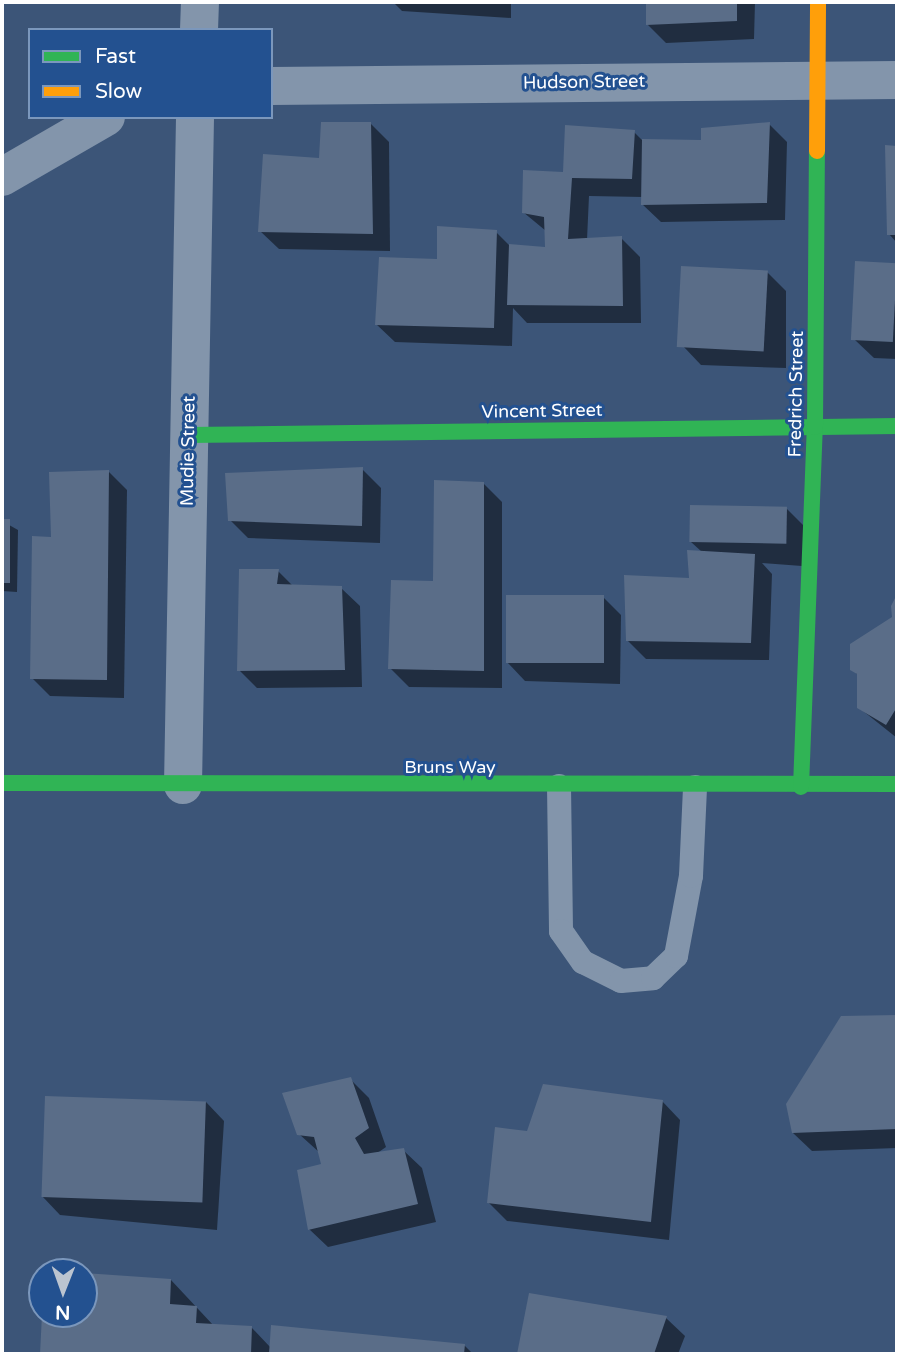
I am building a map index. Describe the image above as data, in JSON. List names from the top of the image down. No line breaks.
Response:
{"streets":{"street":["Hudson Street","Fredrich Street","Vincent Street","Mudie Street","Bruns Way"]},"crossings":[["Hudson Street","Fredrich Street"],["Fredrich Street","Vincent Street"],["Fredrich Street","Bruns Way"],["Vincent Street","Mudie Street"],["Mudie Street","Bruns Way"]],"legend":["Fast","Slow"],"north":"bottom"}
